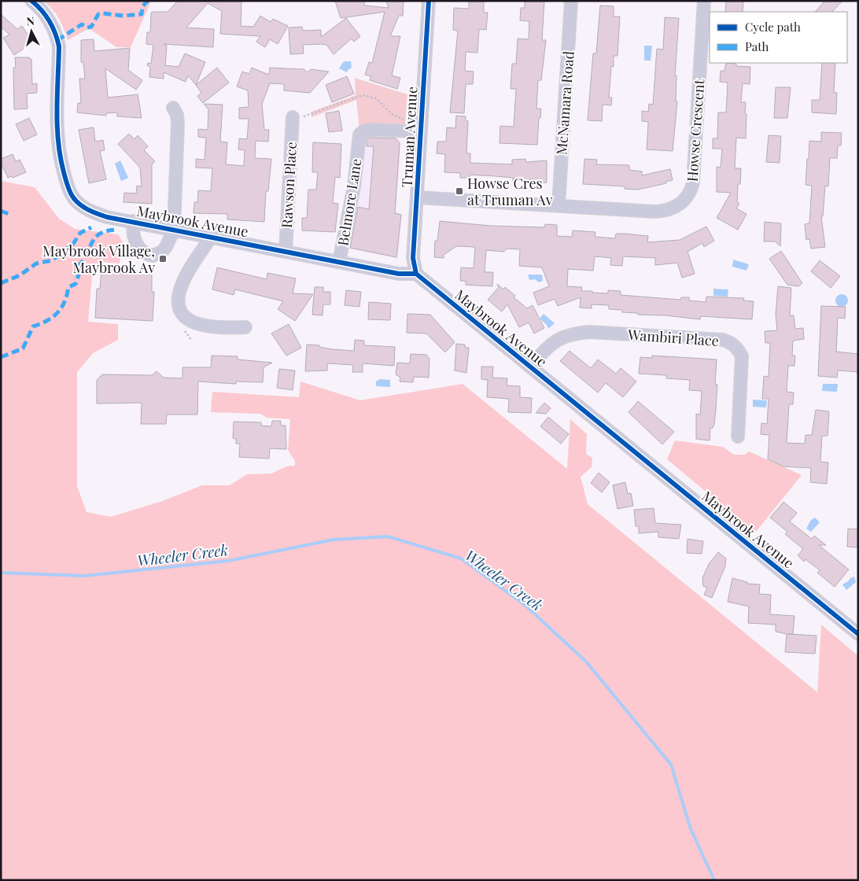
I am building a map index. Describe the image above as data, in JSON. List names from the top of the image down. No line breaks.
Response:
{"streets":{"street":["McNamara Road","Howse Crescent","Truman Avenue","Rawson Place","Belmore Lane","Maybrook Avenue","Wambiri Place"]},"crossings":[["McNamara Road","Howse Crescent"],["Howse Crescent","Truman Avenue"],["Truman Avenue","Belmore Lane"],["Truman Avenue","Maybrook Avenue"],["Rawson Place","Maybrook Avenue"],["Belmore Lane","Maybrook Avenue"],["Maybrook Avenue","Wambiri Place"]],"water":["Wheeler Creek"],"places":{"transit":["Howse Cres at Truman Av","Maybrook Village, Maybrook Av"]},"legend":["Cycle path","Path"],"north":"top"}
